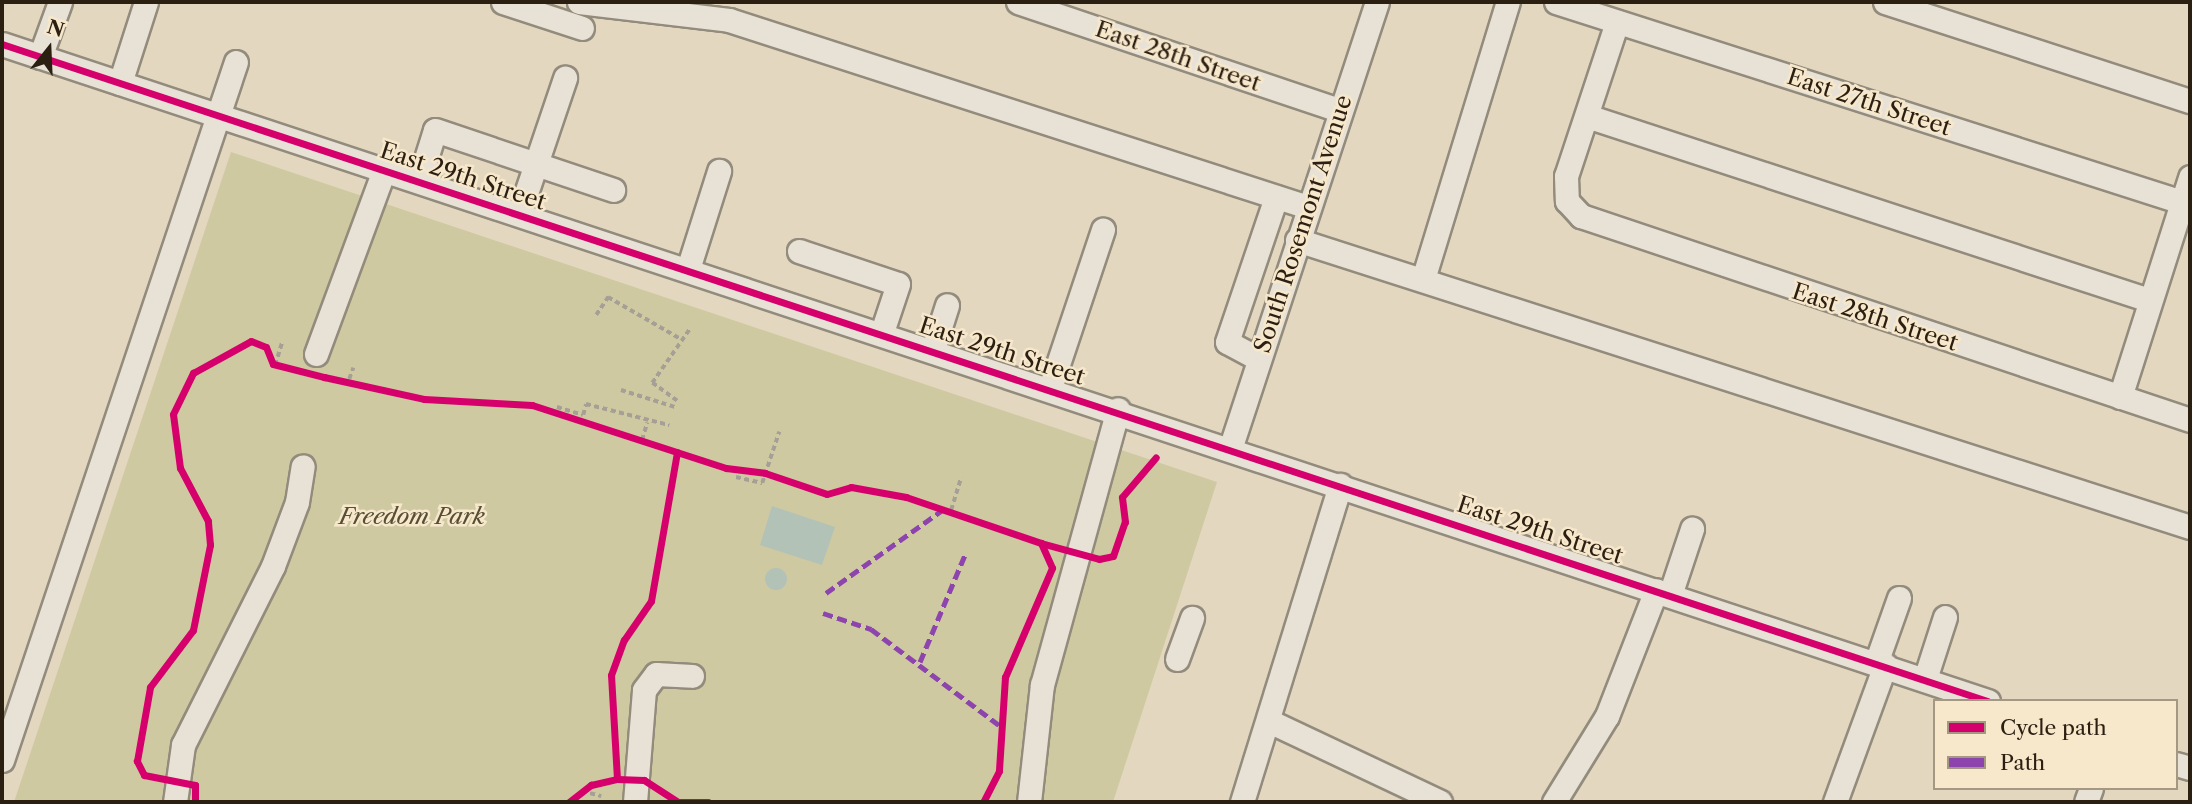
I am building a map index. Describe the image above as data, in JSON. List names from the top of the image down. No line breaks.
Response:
{"streets":{"street":["East 28th Street","East 27th Street","East 29th Street","South Rosemont Avenue"]},"crossings":[["East 28th Street","South Rosemont Avenue"],["East 29th Street","South Rosemont Avenue"]],"parks":["Freedom Park"],"legend":["Cycle path","Path"],"north":"top"}
